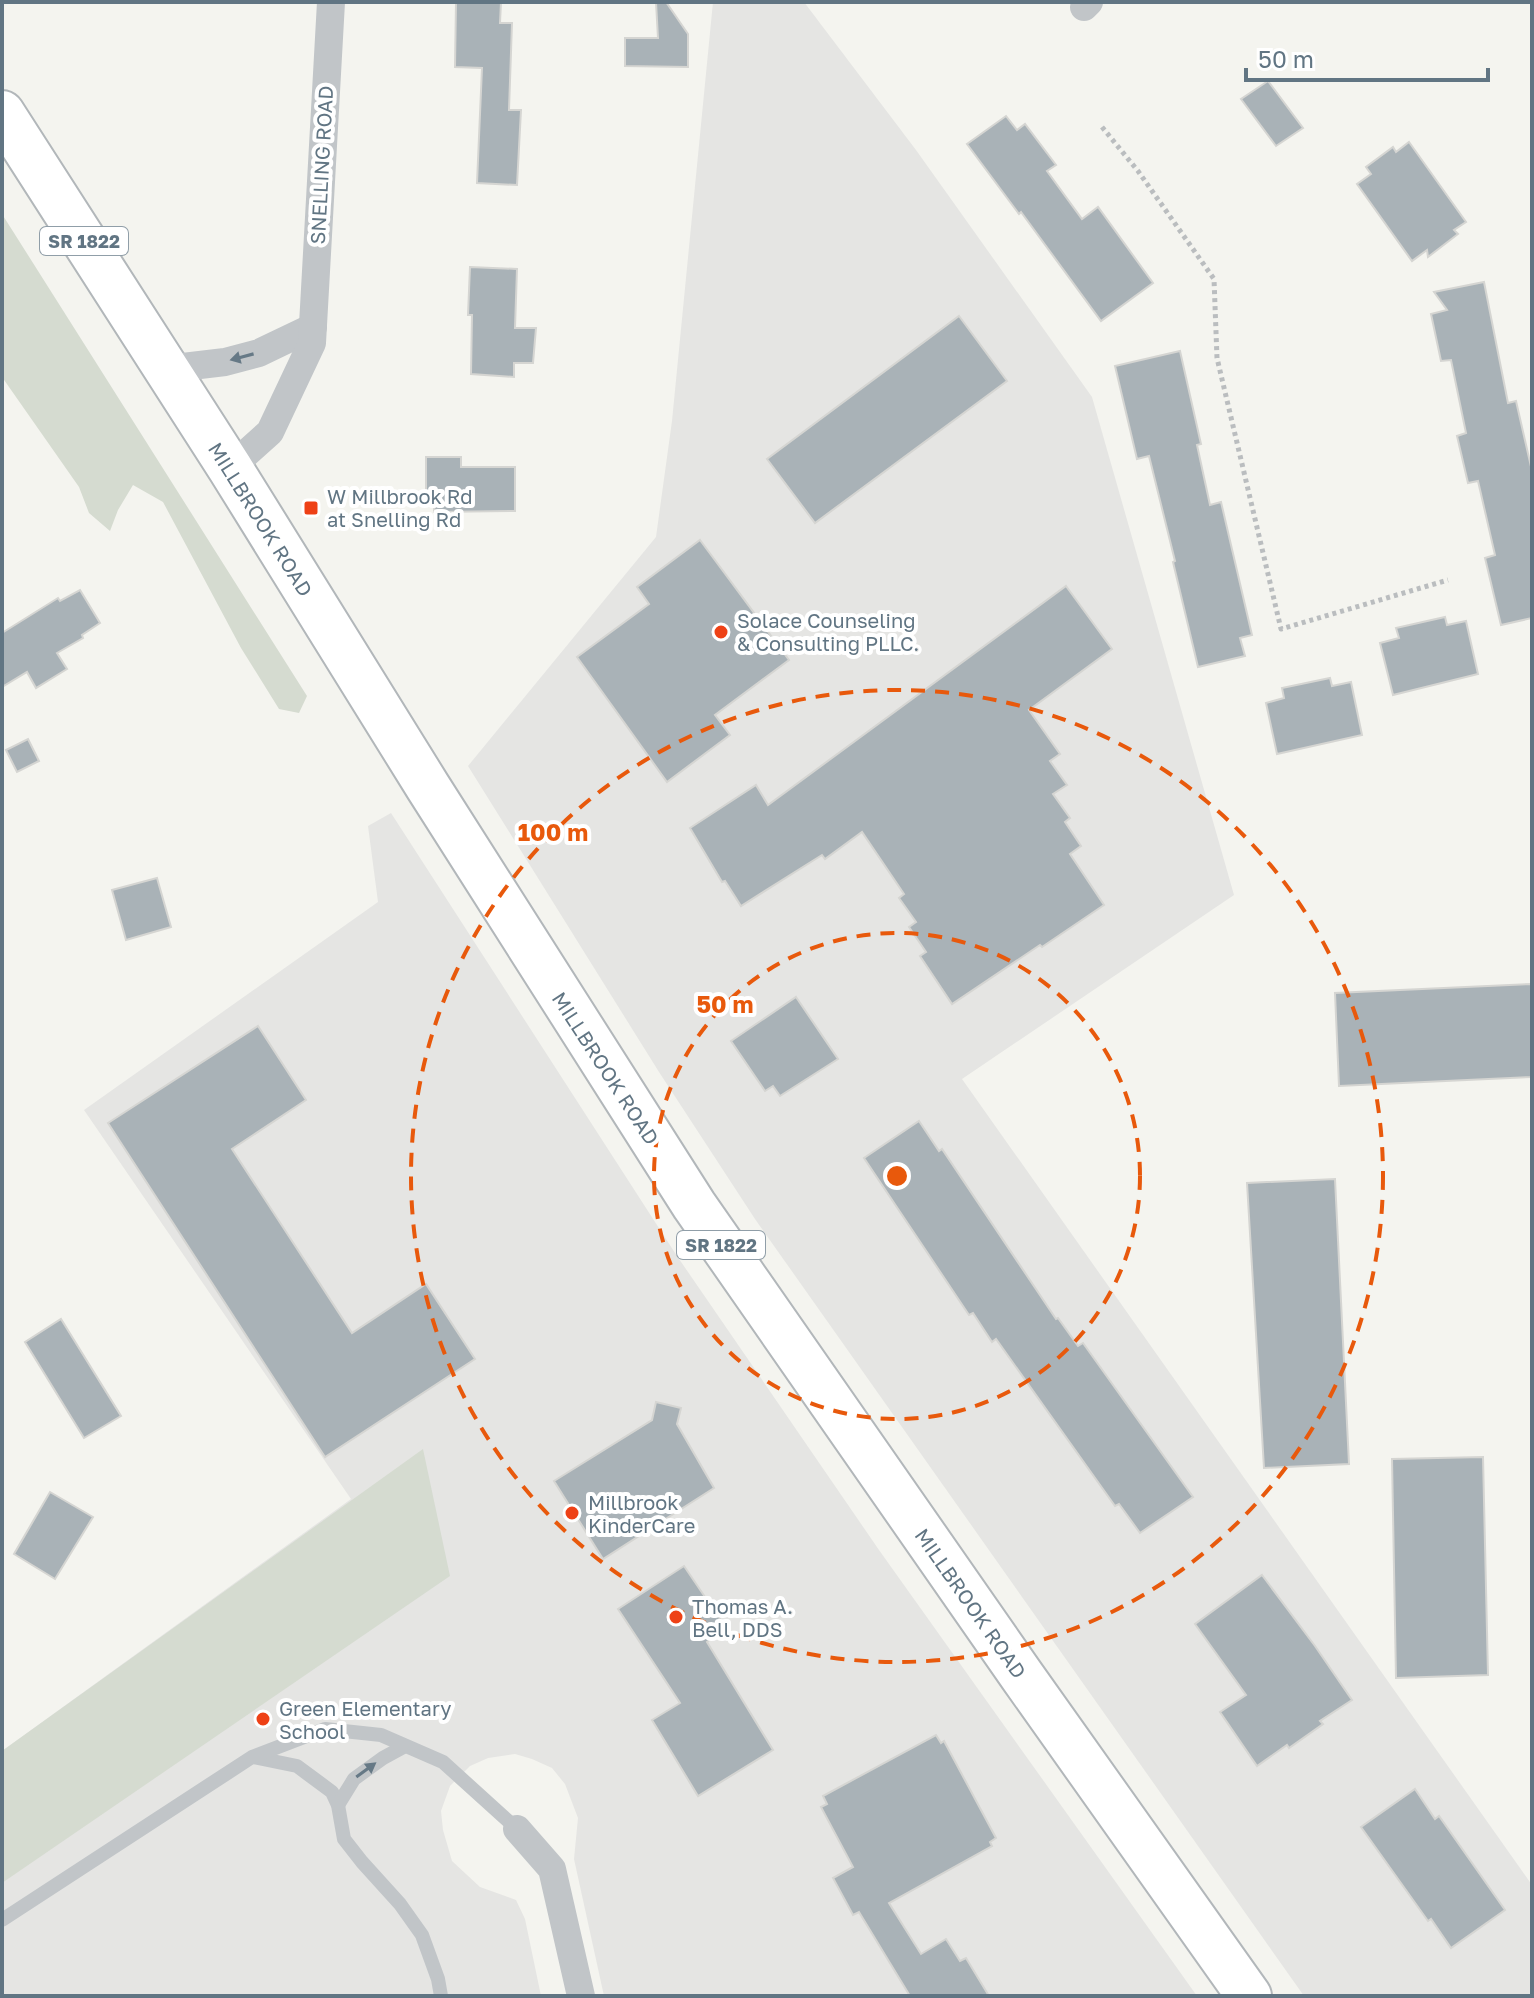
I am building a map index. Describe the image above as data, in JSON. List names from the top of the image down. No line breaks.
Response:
{"streets":{"main road":["SR 1822","MILLBROOK ROAD"],"street":["SNELLING ROAD"]},"crossings":[["SNELLING ROAD","MILLBROOK ROAD"]],"places":{"transit":["W Millbrook Rd at Snelling Rd"],"other":["Solace Counseling & Consulting PLLC.","Millbrook KinderCare","Thomas A. Bell, DDS","Green Elementary School"]},"scale_bar":"50 m","rings":["100 m","50 m"]}
